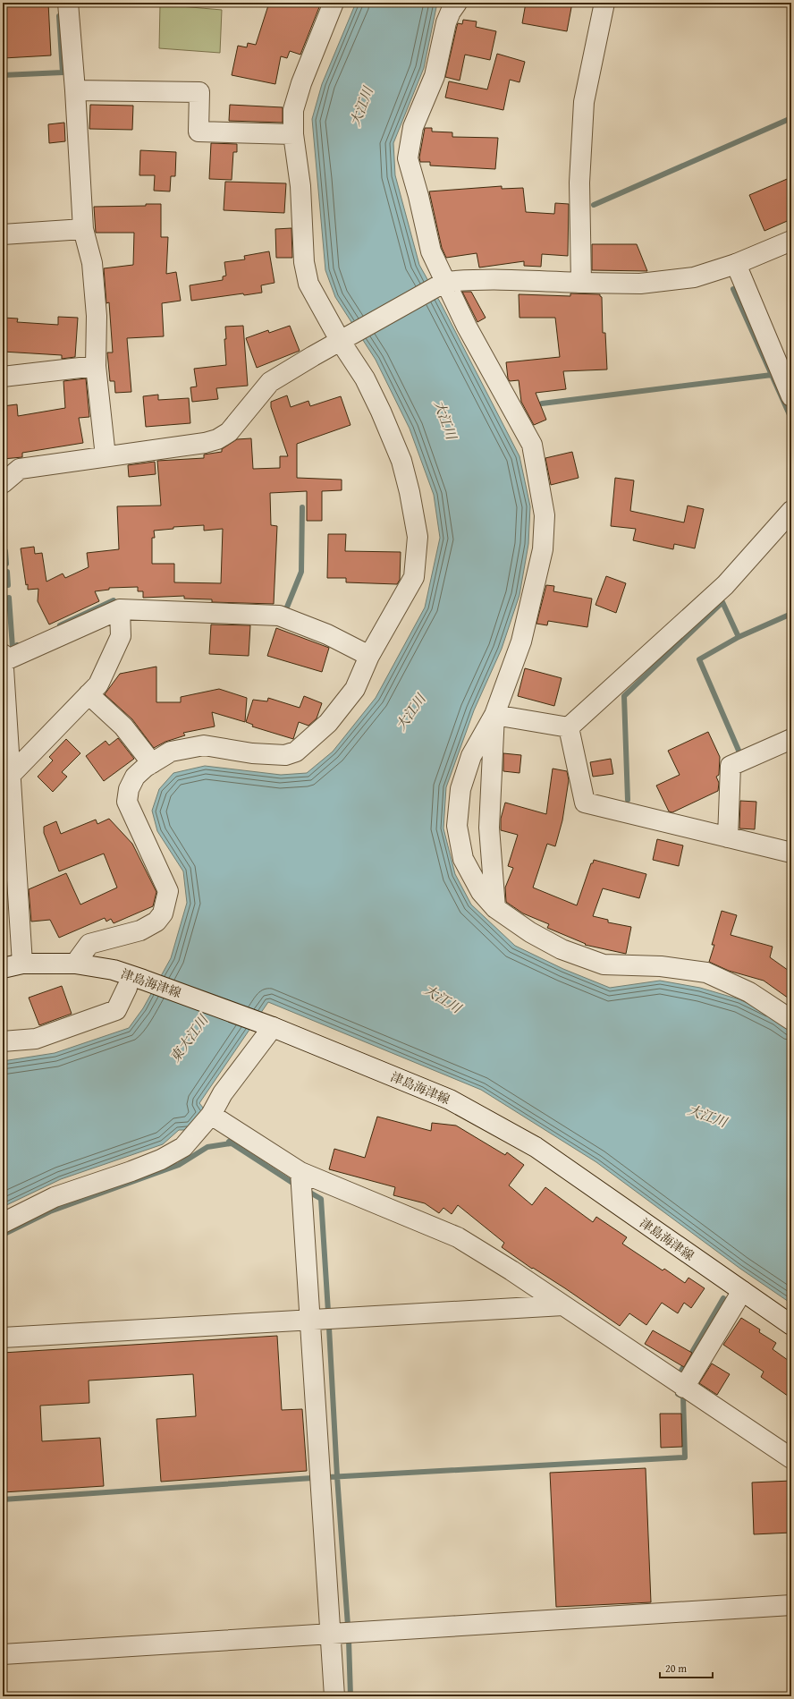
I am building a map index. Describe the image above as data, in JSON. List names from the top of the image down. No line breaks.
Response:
{"streets":{"street":["津島海津線"]},"water":["大江川","東大江川"],"scale_bar":"20 m"}
